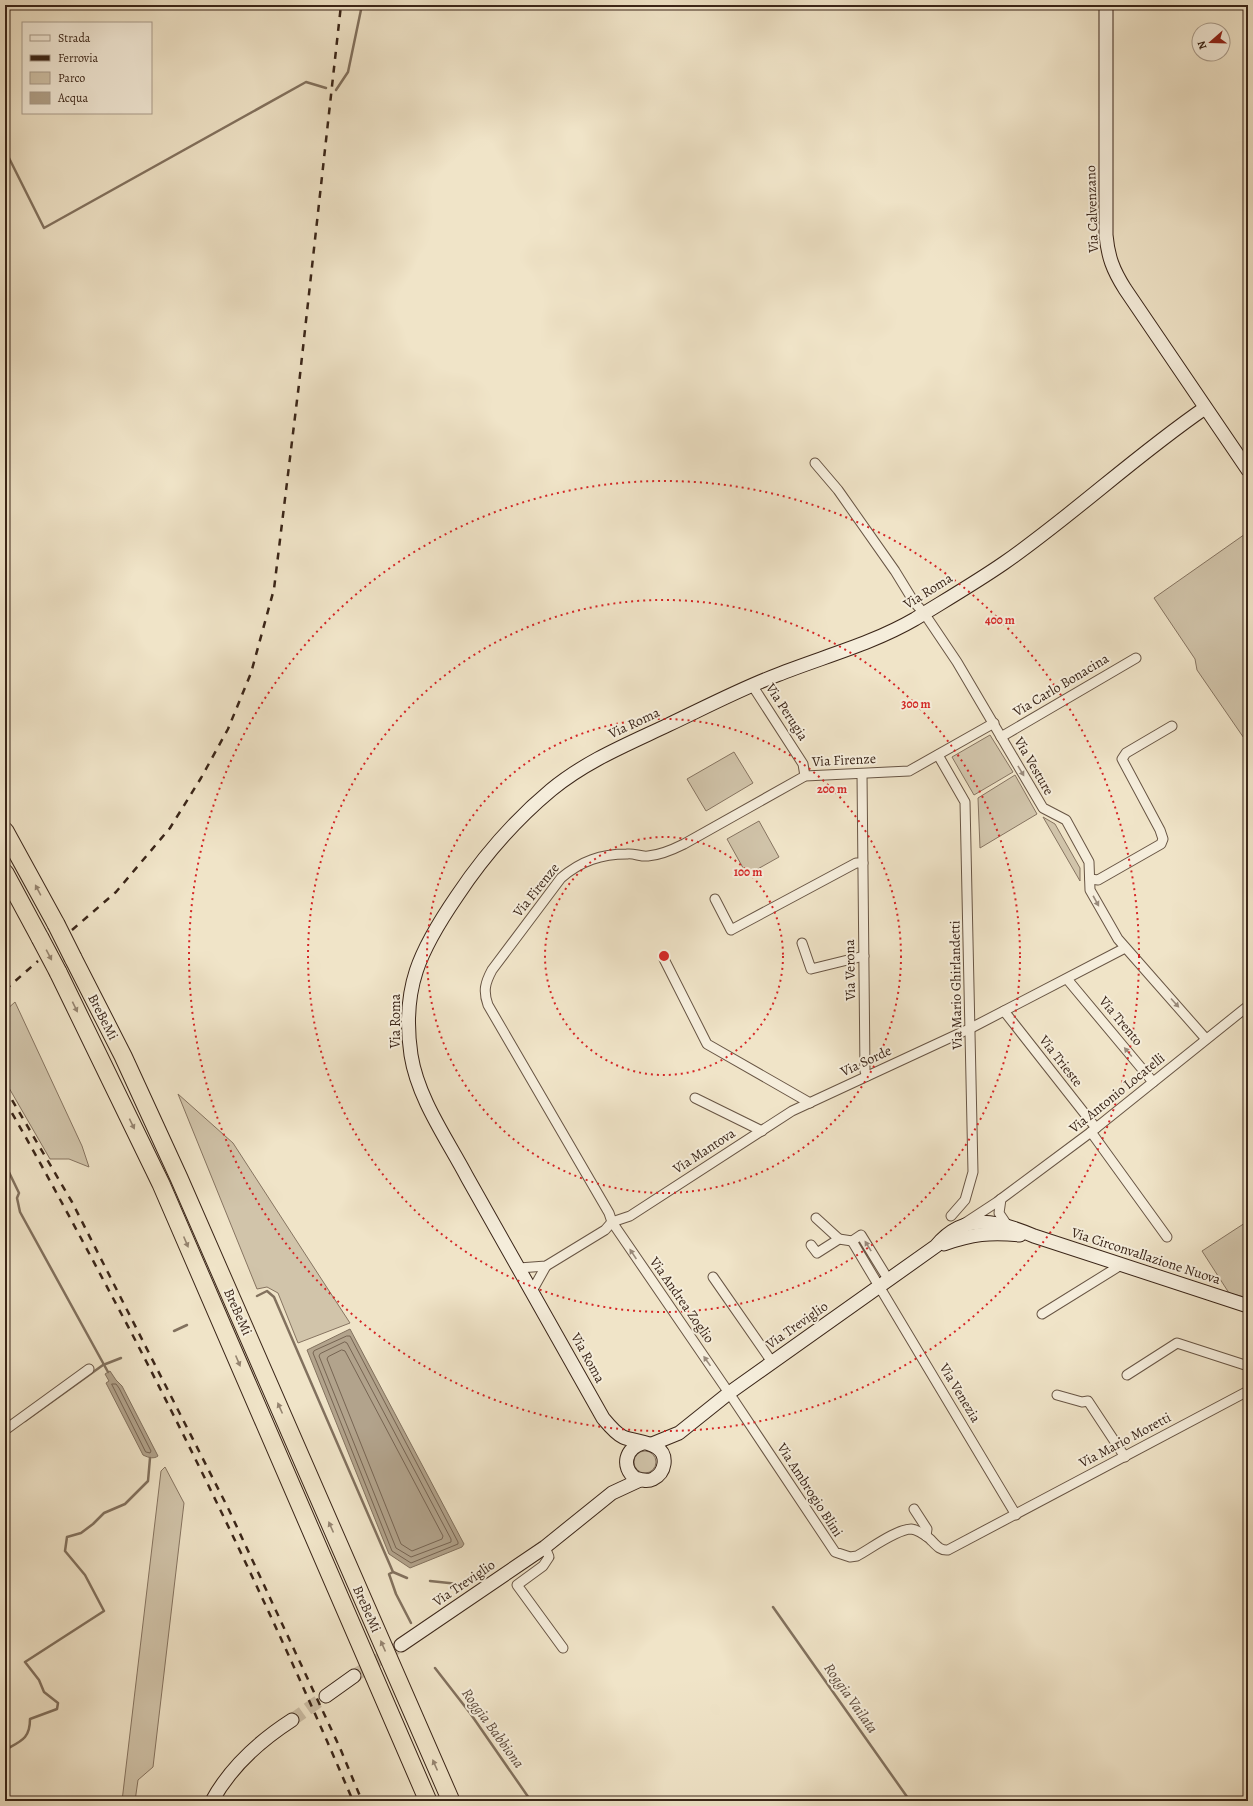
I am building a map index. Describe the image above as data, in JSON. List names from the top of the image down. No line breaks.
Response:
{"streets":{"highway":["BreBeMi"],"street":["Via Calvenzano","Via Roma","Via Carlo Bonacina","Via Perugia","Via Firenze","Via Vesture","Via Verona","Via Mario Ghirlandetti","Via Trento","Via Sorde","Via Trieste","Via Antonio Locatelli","Via Mantova","Via Circonvallazione Nuova","Via Andrea Zoglio","Via Treviglio","Via Venezia","Via Mario Moretti","Via Ambrogio Blini"]},"crossings":[["Via Calvenzano","Via Roma"],["Via Roma","Via Perugia"],["Via Roma","Via Vesture"],["Via Roma","Via Treviglio"],["Via Carlo Bonacina","Via Vesture"],["Via Perugia","Via Firenze"],["Via Firenze","Via Vesture"],["Via Firenze","Via Verona"],["Via Firenze","Via Mario Ghirlandetti"],["Via Firenze","Via Mantova"],["Via Firenze","Via Andrea Zoglio"],["Via Vesture","Via Sorde"],["Via Vesture","Via Antonio Locatelli"],["Via Verona","Via Sorde"],["Via Mario Ghirlandetti","Via Sorde"],["Via Trento","Via Sorde"],["Via Trento","Via Antonio Locatelli"],["Via Sorde","Via Trieste"],["Via Sorde","Via Mantova"],["Via Trieste","Via Antonio Locatelli"],["Via Antonio Locatelli","Via Treviglio"],["Via Mantova","Via Andrea Zoglio"],["Via Andrea Zoglio","Via Treviglio"],["Via Andrea Zoglio","Via Ambrogio Blini"],["Via Treviglio","Via Venezia"],["Via Treviglio","Via Ambrogio Blini"],["Via Venezia","Via Mario Moretti"],["Via Venezia","Via Ambrogio Blini"],["Via Mario Moretti","Via Ambrogio Blini"]],"one_way":["Via Vesture","Via Trento"],"water":["Roggia Vailata","Roggia Babbiona"],"legend":["Strada","Ferrovia","Parco","Acqua"],"north":"left","rings":["400 m","300 m","200 m","100 m"]}
